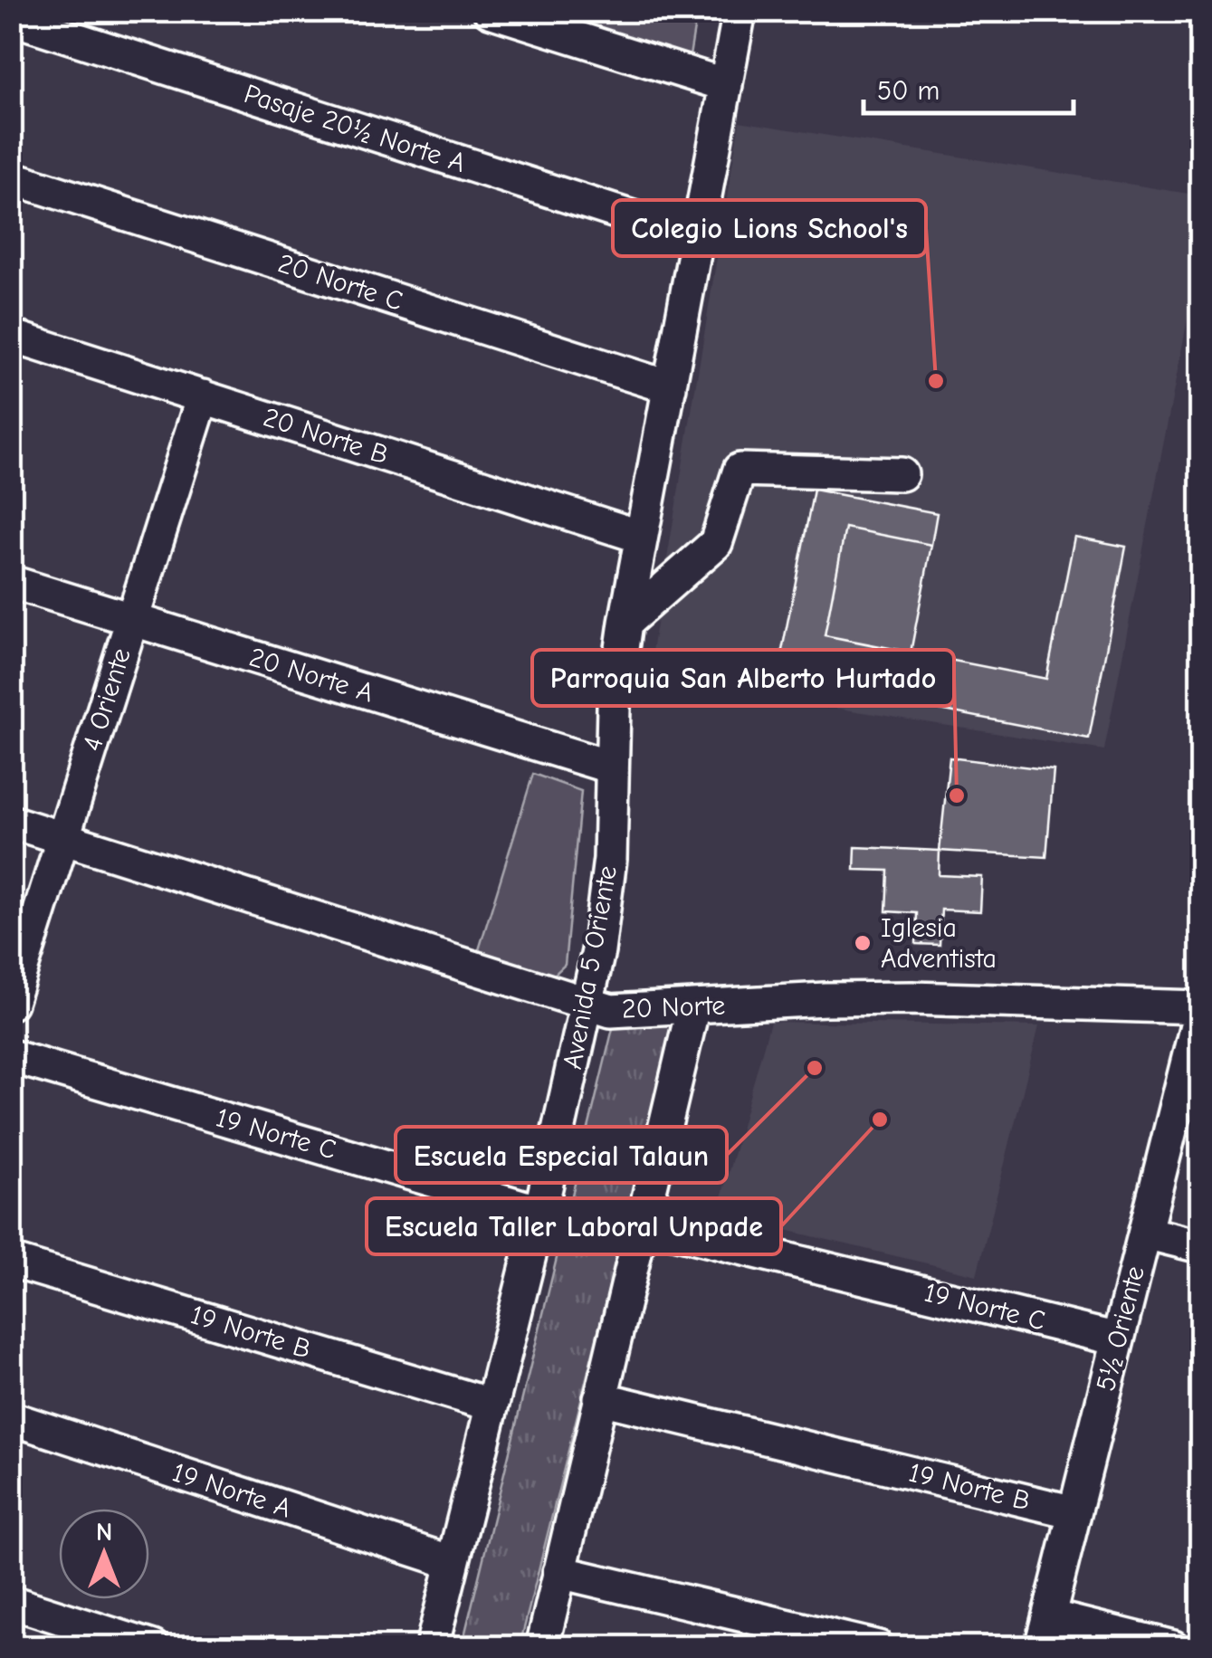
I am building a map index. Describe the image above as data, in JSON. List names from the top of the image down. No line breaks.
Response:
{"streets":{"street":["Pasaje 20½ Norte A","20 Norte C","20 Norte B","20 Norte A","4 Oriente","Avenida 5 Oriente","20 Norte","19 Norte C","5½ Oriente","19 Norte B","19 Norte A"]},"crossings":[["Pasaje 20½ Norte A","Avenida 5 Oriente"],["20 Norte C","Avenida 5 Oriente"],["20 Norte B","4 Oriente"],["20 Norte B","Avenida 5 Oriente"],["20 Norte A","4 Oriente"],["20 Norte A","Avenida 5 Oriente"],["4 Oriente","20 Norte"],["Avenida 5 Oriente","20 Norte"],["Avenida 5 Oriente","19 Norte C"],["Avenida 5 Oriente","19 Norte B"],["Avenida 5 Oriente","19 Norte A"],["20 Norte","5½ Oriente"],["19 Norte C","5½ Oriente"],["5½ Oriente","19 Norte B"]],"places":["Colegio Lions School's","Parroquia San Alberto Hurtado","Iglesia Adventista","Escuela Especial Talaun","Escuela Taller Laboral Unpade"],"scale_bar":"50 m","north":"top"}
